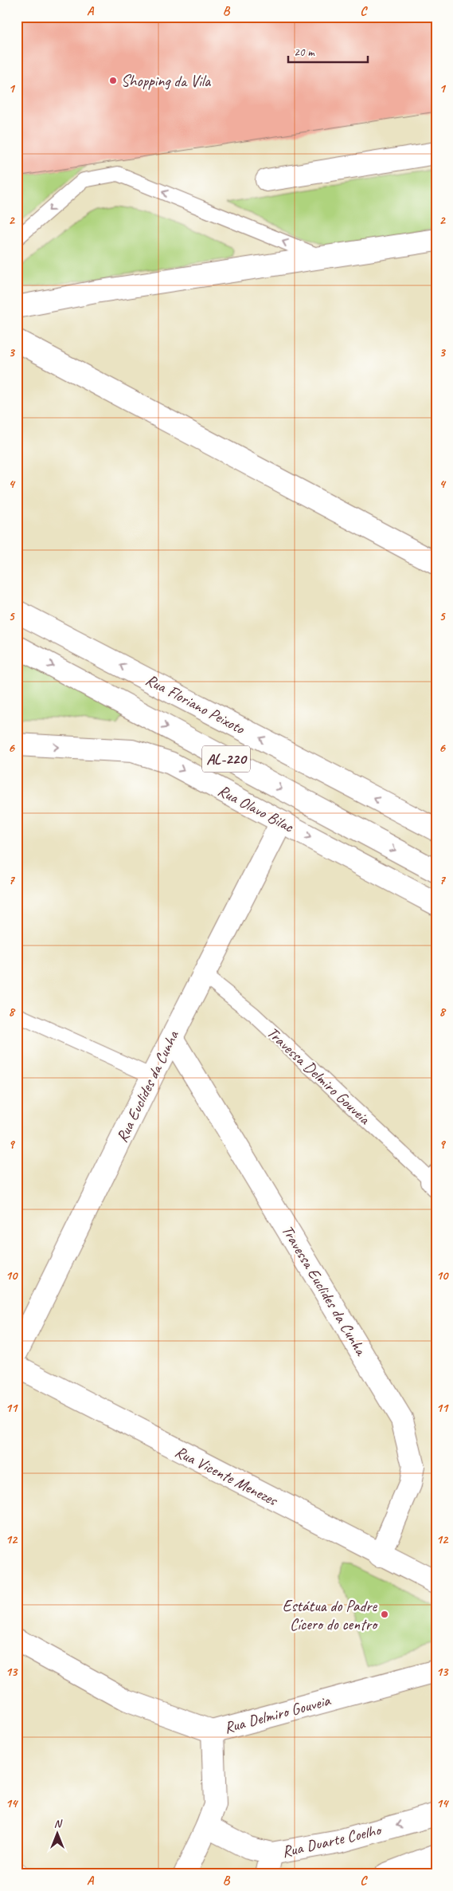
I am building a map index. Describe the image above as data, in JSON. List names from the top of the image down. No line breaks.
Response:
{"streets":{"main road":["Rua Floriano Peixoto","AL-220","Rua Olavo Bilac","Rua Euclides da Cunha","Travessa Euclides da Cunha","Rua Vicente Menezes","Rua Delmiro Gouveia","Rua Duarte Coelho"],"lane":["Travessa Delmiro Gouveia"]},"crossings":[["Rua Olavo Bilac","Rua Euclides da Cunha"],["Travessa Delmiro Gouveia","Rua Euclides da Cunha"],["Rua Euclides da Cunha","Travessa Euclides da Cunha"],["Travessa Euclides da Cunha","Rua Vicente Menezes"]],"one_way":["Rua Floriano Peixoto","AL-220","Rua Olavo Bilac"],"places":["Shopping da Vila","Estátua do Padre Cícero do centro"],"scale_bar":"20 m","north":"top","grid":{"columns":["A","B","C"],"rows":["1","2","3","4","5","6","7","8","9","10","11","12","13","14"]}}
